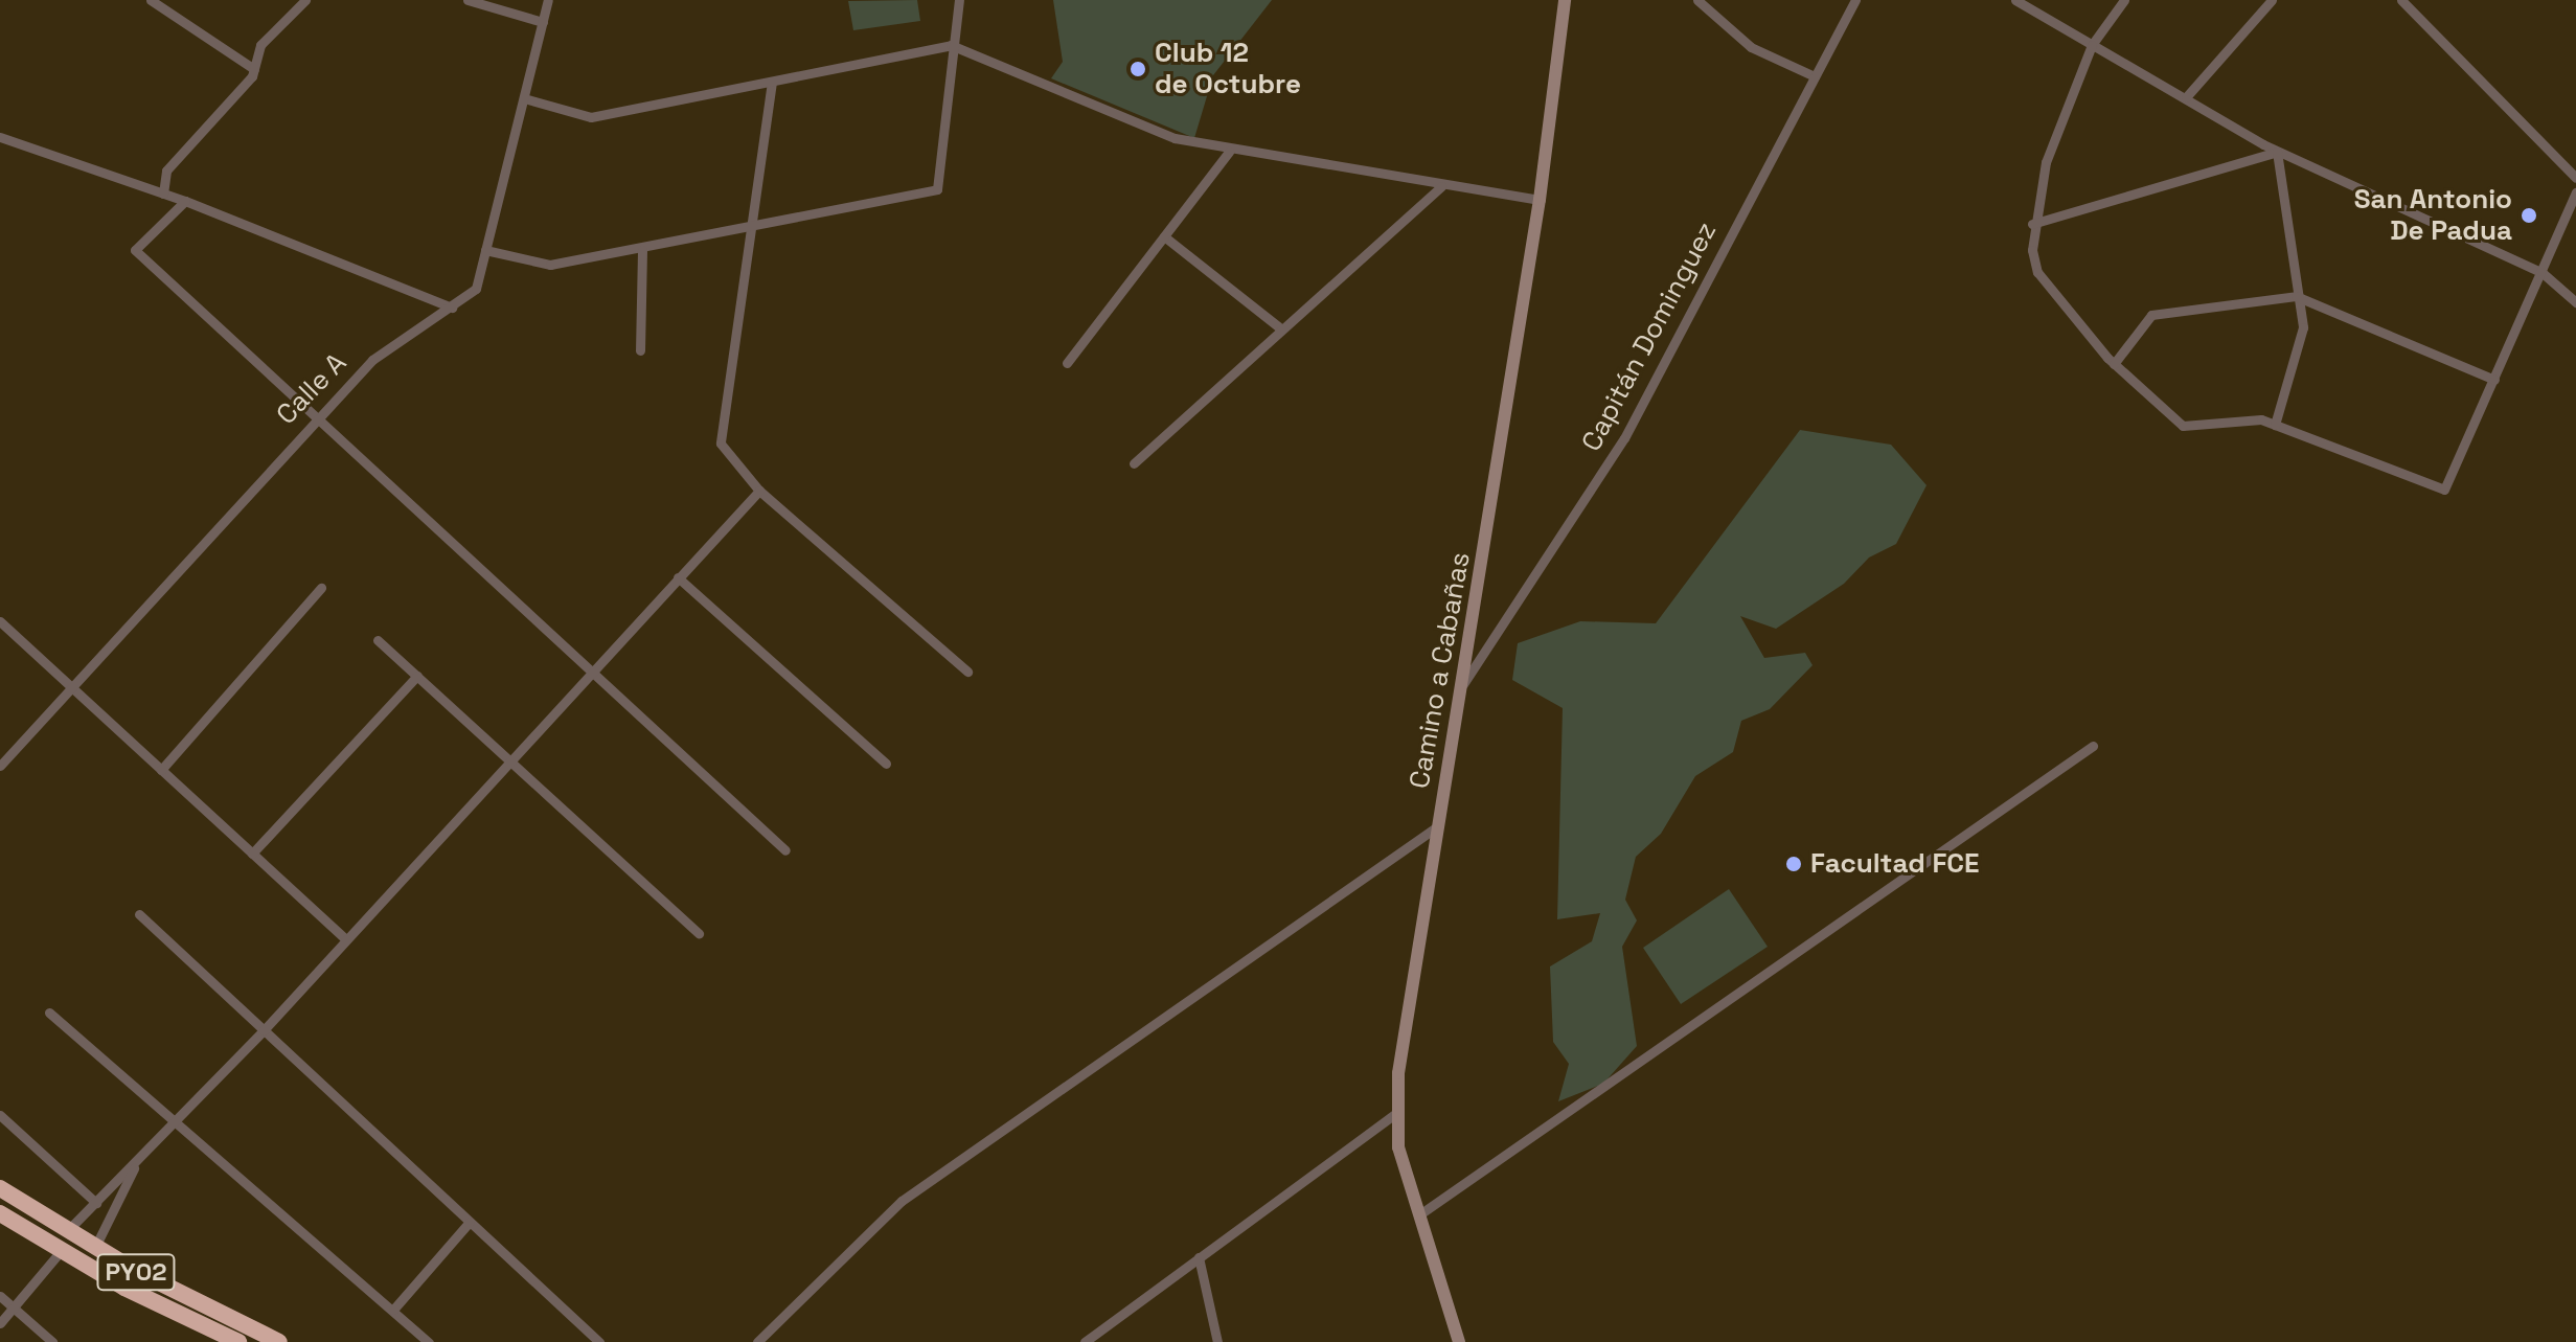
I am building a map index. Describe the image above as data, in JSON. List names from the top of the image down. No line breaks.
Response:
{"streets":{"highway":["PY02"],"street":["Capitán Dominguez","Calle A","Camino a Cabañas"]},"crossings":[["Capitán Dominguez","Camino a Cabañas"]],"places":["Club 12 de Octubre","San Antonio De Padua","Facultad FCE"]}
